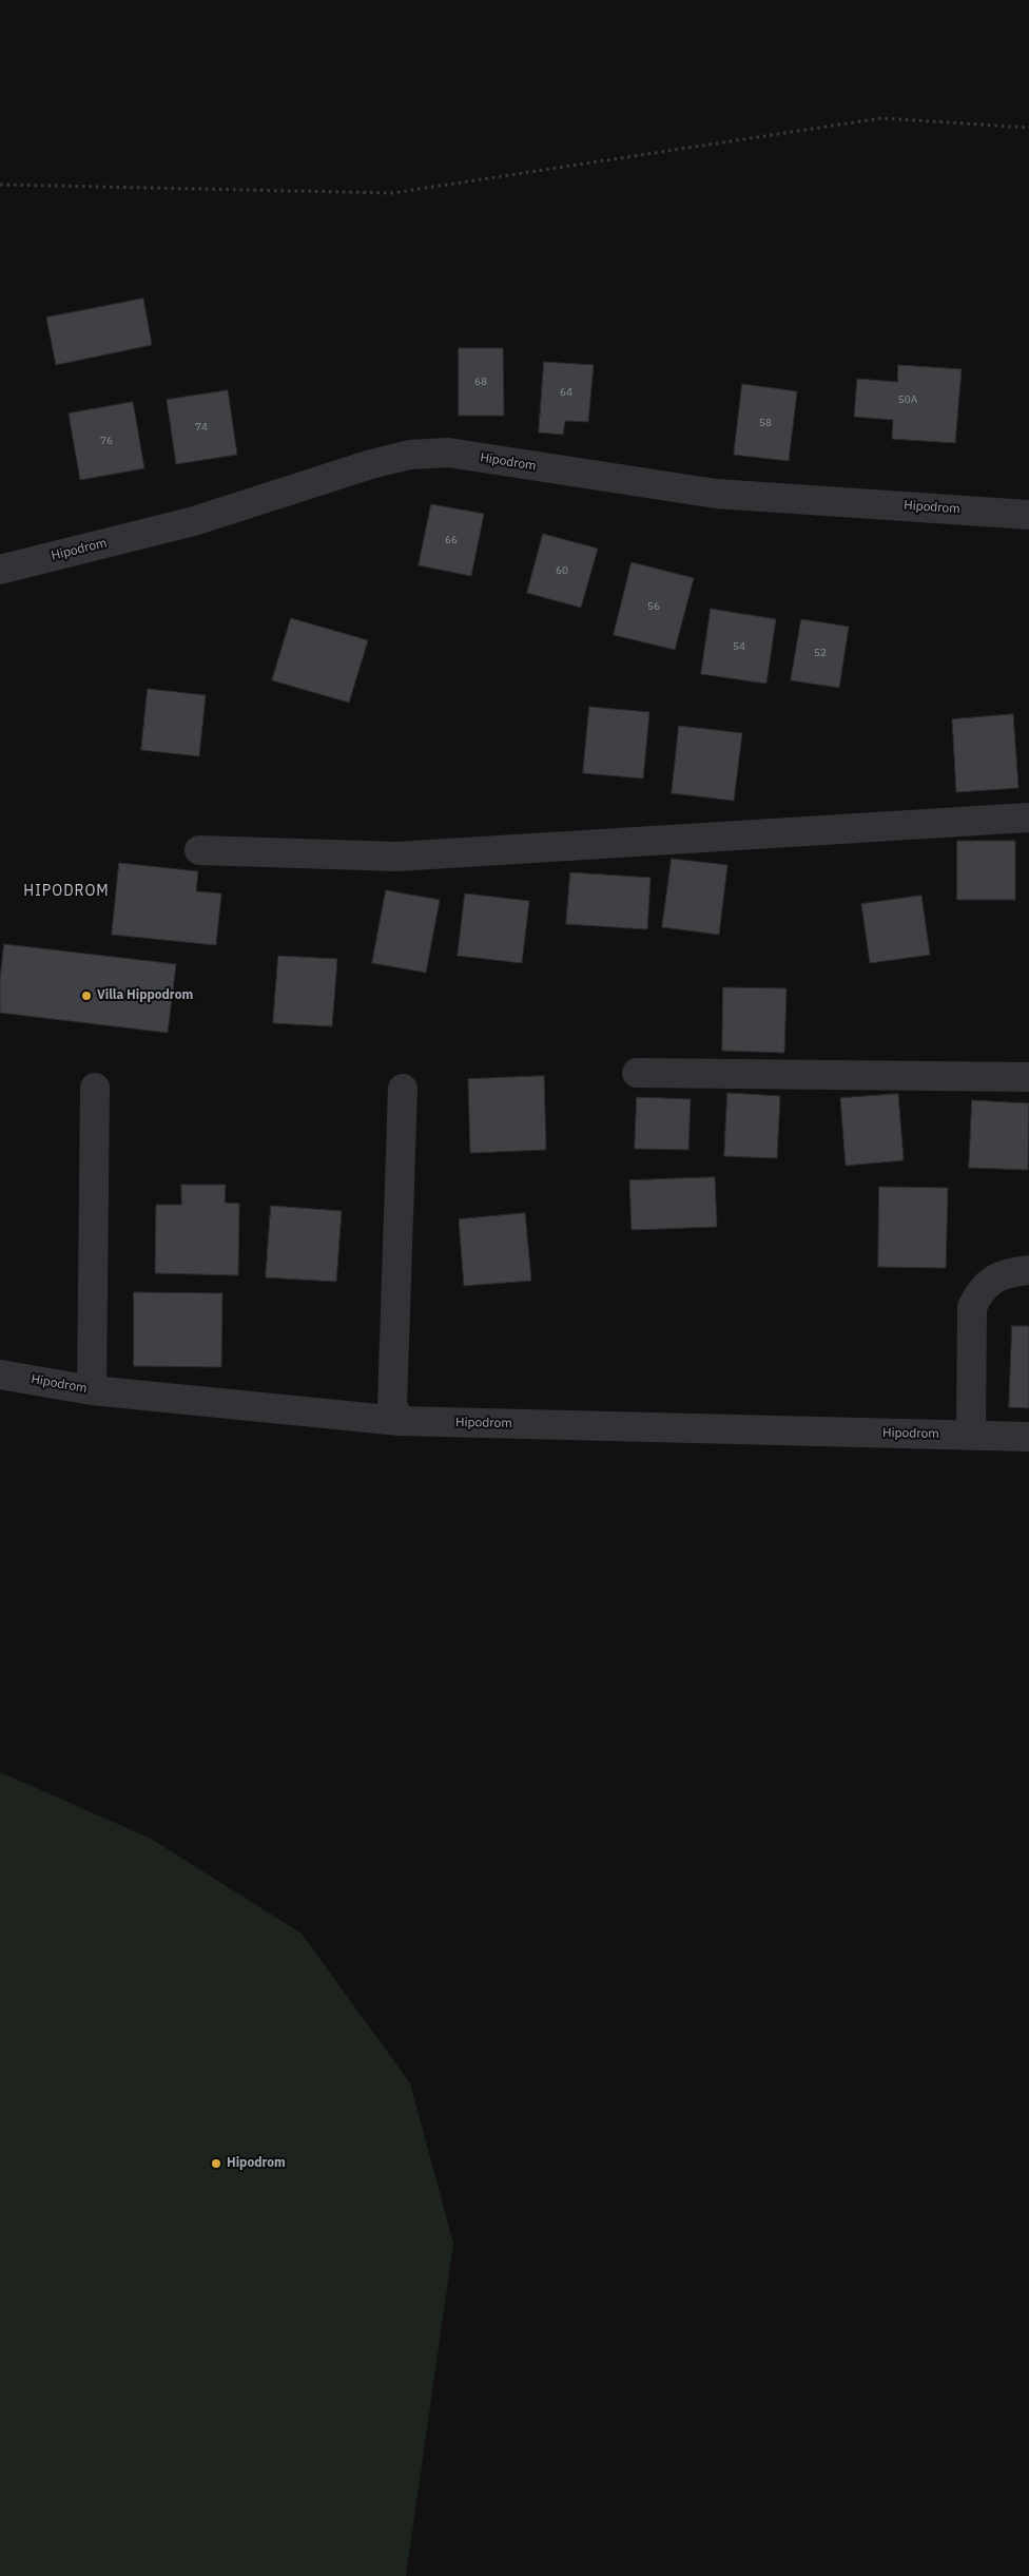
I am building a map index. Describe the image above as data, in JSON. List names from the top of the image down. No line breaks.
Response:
{"streets":{"street":["Hipodrom"]},"districts":["HIPODROM"],"places":["Villa Hippodrom","Hipodrom"],"house_numbers":["68","64","50A","58","74","76","66","60","56","54","52"]}
